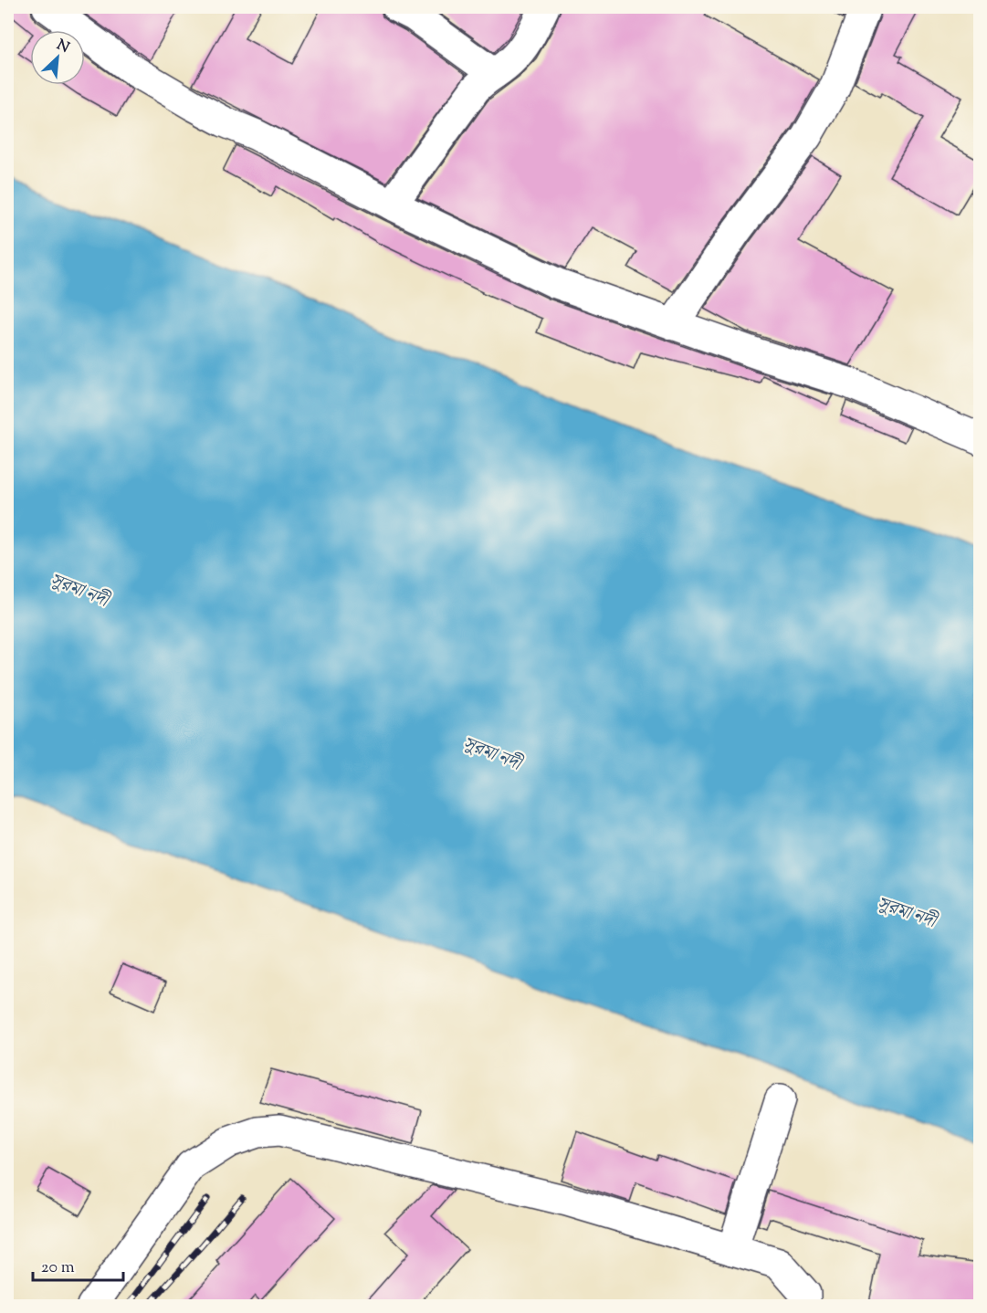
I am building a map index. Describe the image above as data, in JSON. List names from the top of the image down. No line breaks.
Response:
{"water":["সুরমা নদী"],"scale_bar":"20 m","north":"top right"}
